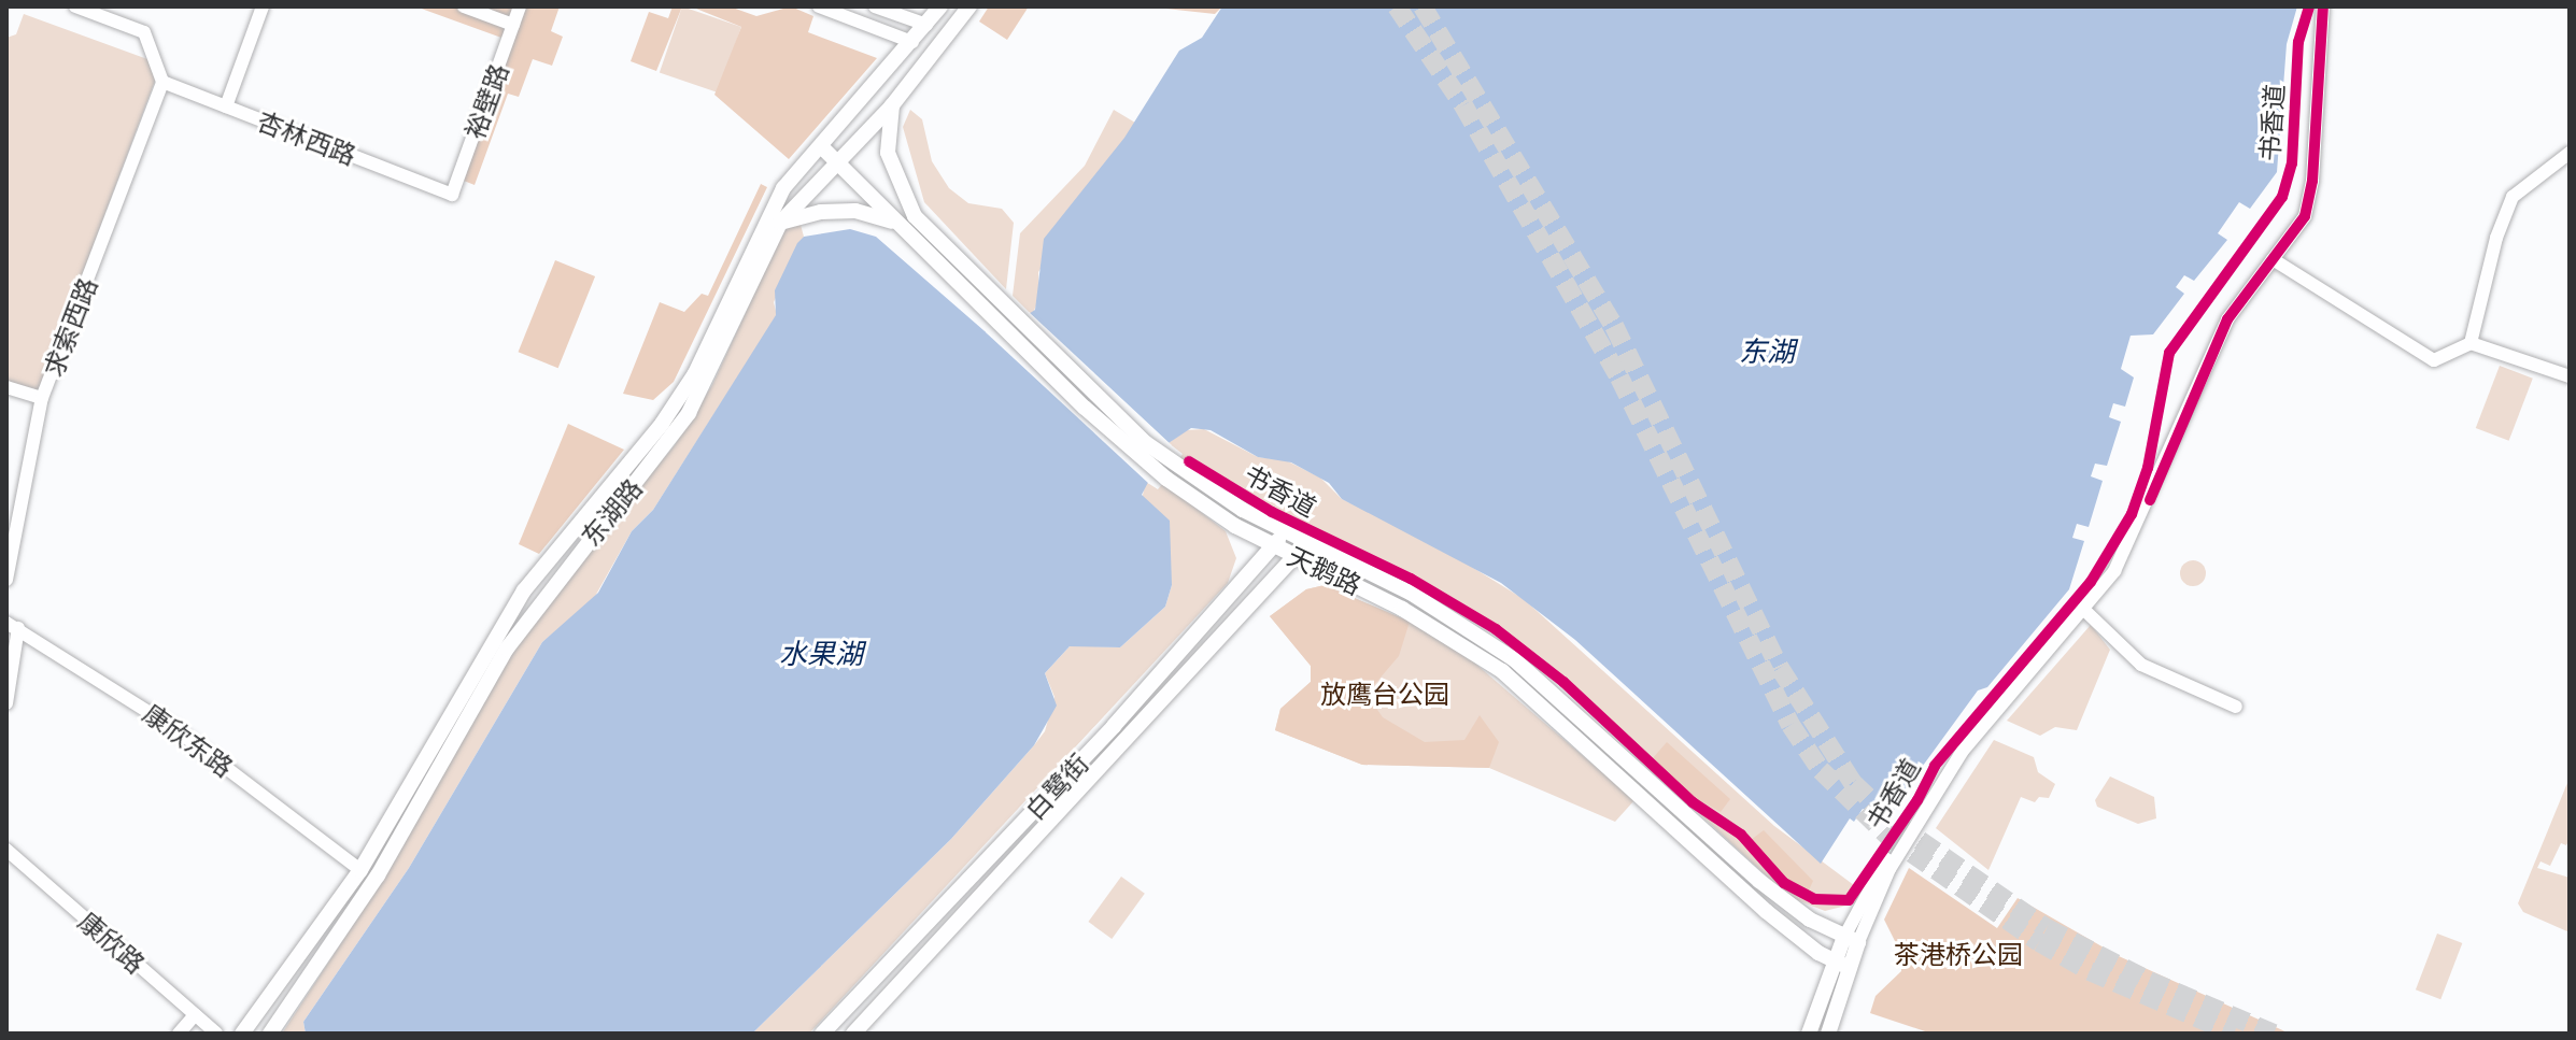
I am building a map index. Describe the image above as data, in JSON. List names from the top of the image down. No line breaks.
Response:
{"streets":{"main road":["东湖路","天鹅路","白鹭街"],"street":["裕壁路","杏林西路","求索西路","康欣东路","康欣路"],"cycle path":["书香道"]},"crossings":[["裕壁路","杏林西路"],["杏林西路","求索西路"],["东湖路","天鹅路"],["东湖路","康欣东路"],["天鹅路","白鹭街"]],"water":["东湖","水果湖"],"parks":["放鹰台公园","茶港桥公园"]}
